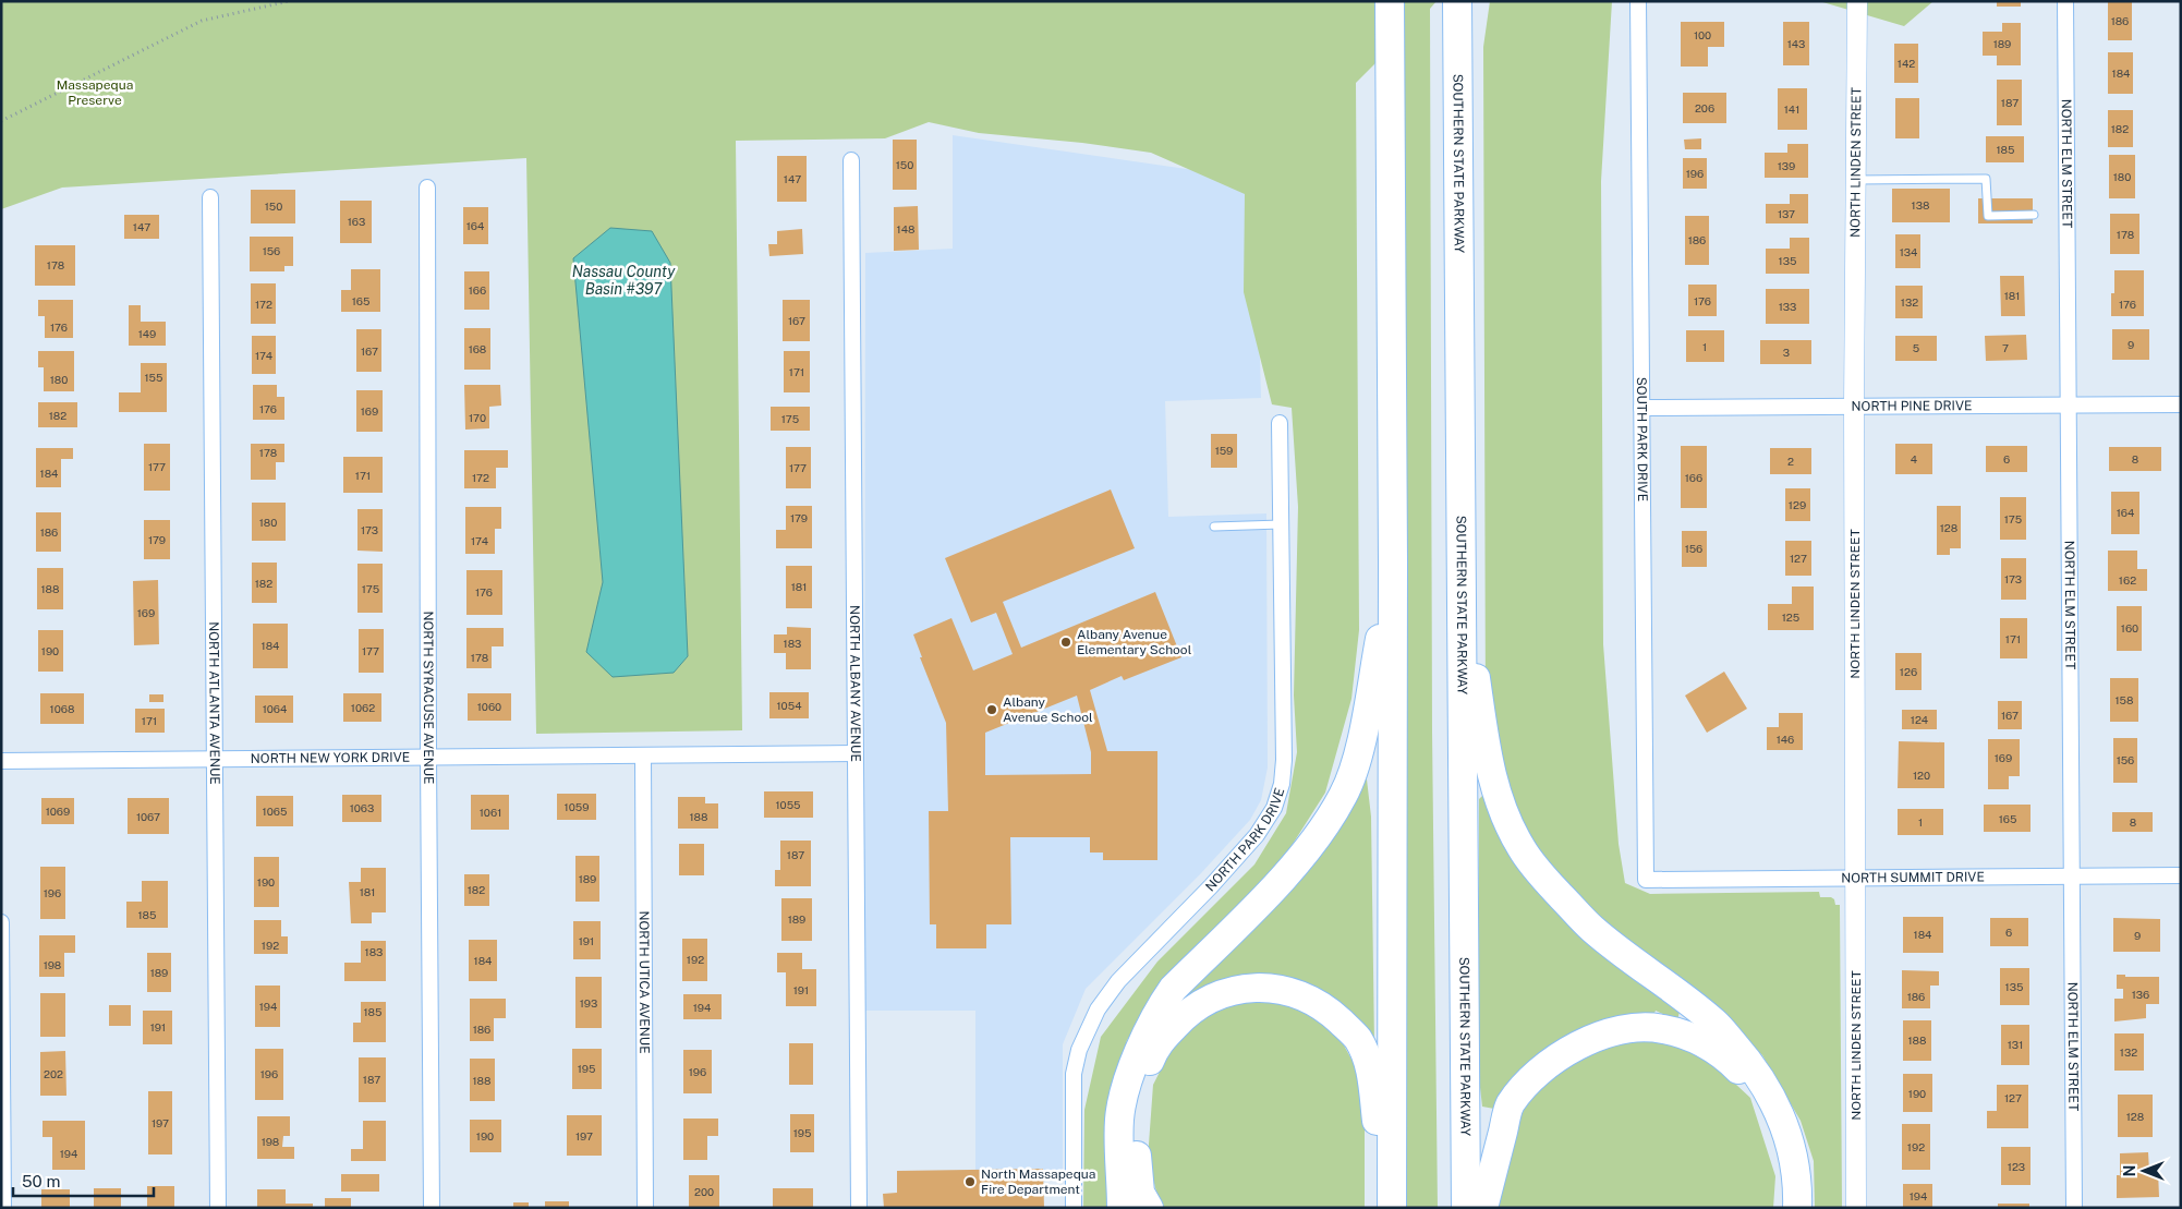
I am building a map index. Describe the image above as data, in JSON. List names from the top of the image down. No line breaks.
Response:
{"streets":{"highway":["SOUTHERN STATE PARKWAY"],"street":["NORTH LINDEN STREET","NORTH ELM STREET","NORTH PINE DRIVE","SOUTH PARK DRIVE","NORTH ALBANY AVENUE","NORTH SYRACUSE AVENUE","NORTH ATLANTA AVENUE","NORTH NEW YORK DRIVE","NORTH PARK DRIVE","NORTH SUMMIT DRIVE","NORTH UTICA AVENUE"]},"crossings":[["NORTH LINDEN STREET","NORTH PINE DRIVE"],["NORTH LINDEN STREET","NORTH SUMMIT DRIVE"],["NORTH ELM STREET","NORTH PINE DRIVE"],["NORTH ELM STREET","NORTH SUMMIT DRIVE"],["NORTH PINE DRIVE","SOUTH PARK DRIVE"],["SOUTH PARK DRIVE","NORTH SUMMIT DRIVE"],["NORTH ALBANY AVENUE","NORTH NEW YORK DRIVE"],["NORTH SYRACUSE AVENUE","NORTH NEW YORK DRIVE"],["NORTH ATLANTA AVENUE","NORTH NEW YORK DRIVE"],["NORTH NEW YORK DRIVE","NORTH UTICA AVENUE"]],"water":["Nassau County Basin #397"],"parks":["Massapequa Preserve"],"places":["Albany Avenue Elementary School","Albany Avenue School","North Massapequa Fire Department"],"house_numbers":["186","100","143","189","142","184","187","206","141","182","185","150","139","196","180","147","138","150","137","163","164","147","148","178","186","156","134","135","178","166","181","165","176","132","172","176","133","167","176","149","9","1","5","7","168","167","3","174","171","155","180","176","169","182","170","175","159","178","4","6","8","2","177","177","184","171","172","166","129","164","179","175","180","128","173","186","179","174","156","127","173","162","182","181","188","175","176","169","125","160","171","183","184","190","177","178","126","158","1054","1060","1062","1068","1064","167","124","171","146","169","156","120","1055","1059","1063","1069","1065","1061","1067","188","165","1","8","187","189","190","182","181","196","185","189","6","184","9","191","192","183","192","184","198","189","135","191","136","186","193","194","194","185","191","186","188","131","132","195","196","202","196","187","188","190","127","128","197","195","190","197","198","192","194","123","200","194"],"scale_bar":"50 m","north":"left"}
